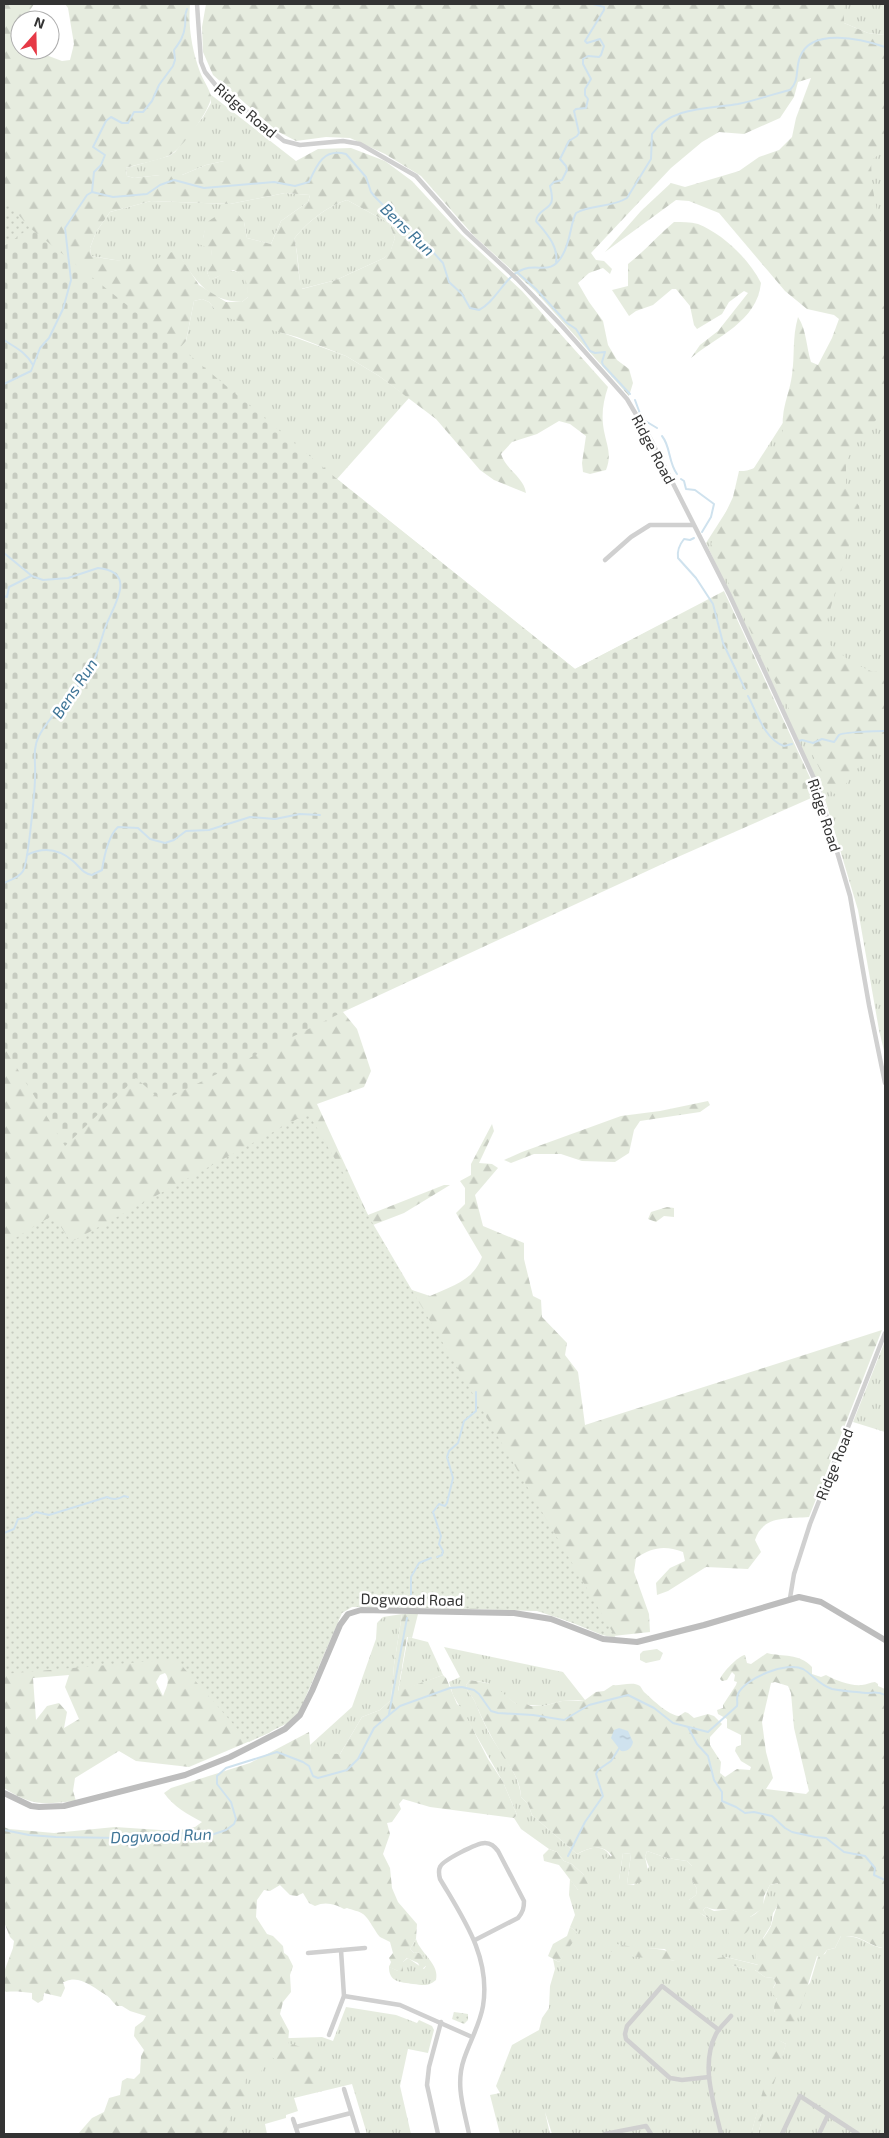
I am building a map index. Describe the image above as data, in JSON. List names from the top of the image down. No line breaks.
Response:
{"streets":{"street":["Ridge Road","Dogwood Road"]},"crossings":[["Ridge Road","Dogwood Road"]],"water":["Bens Run","Dogwood Run"],"north":"top"}
